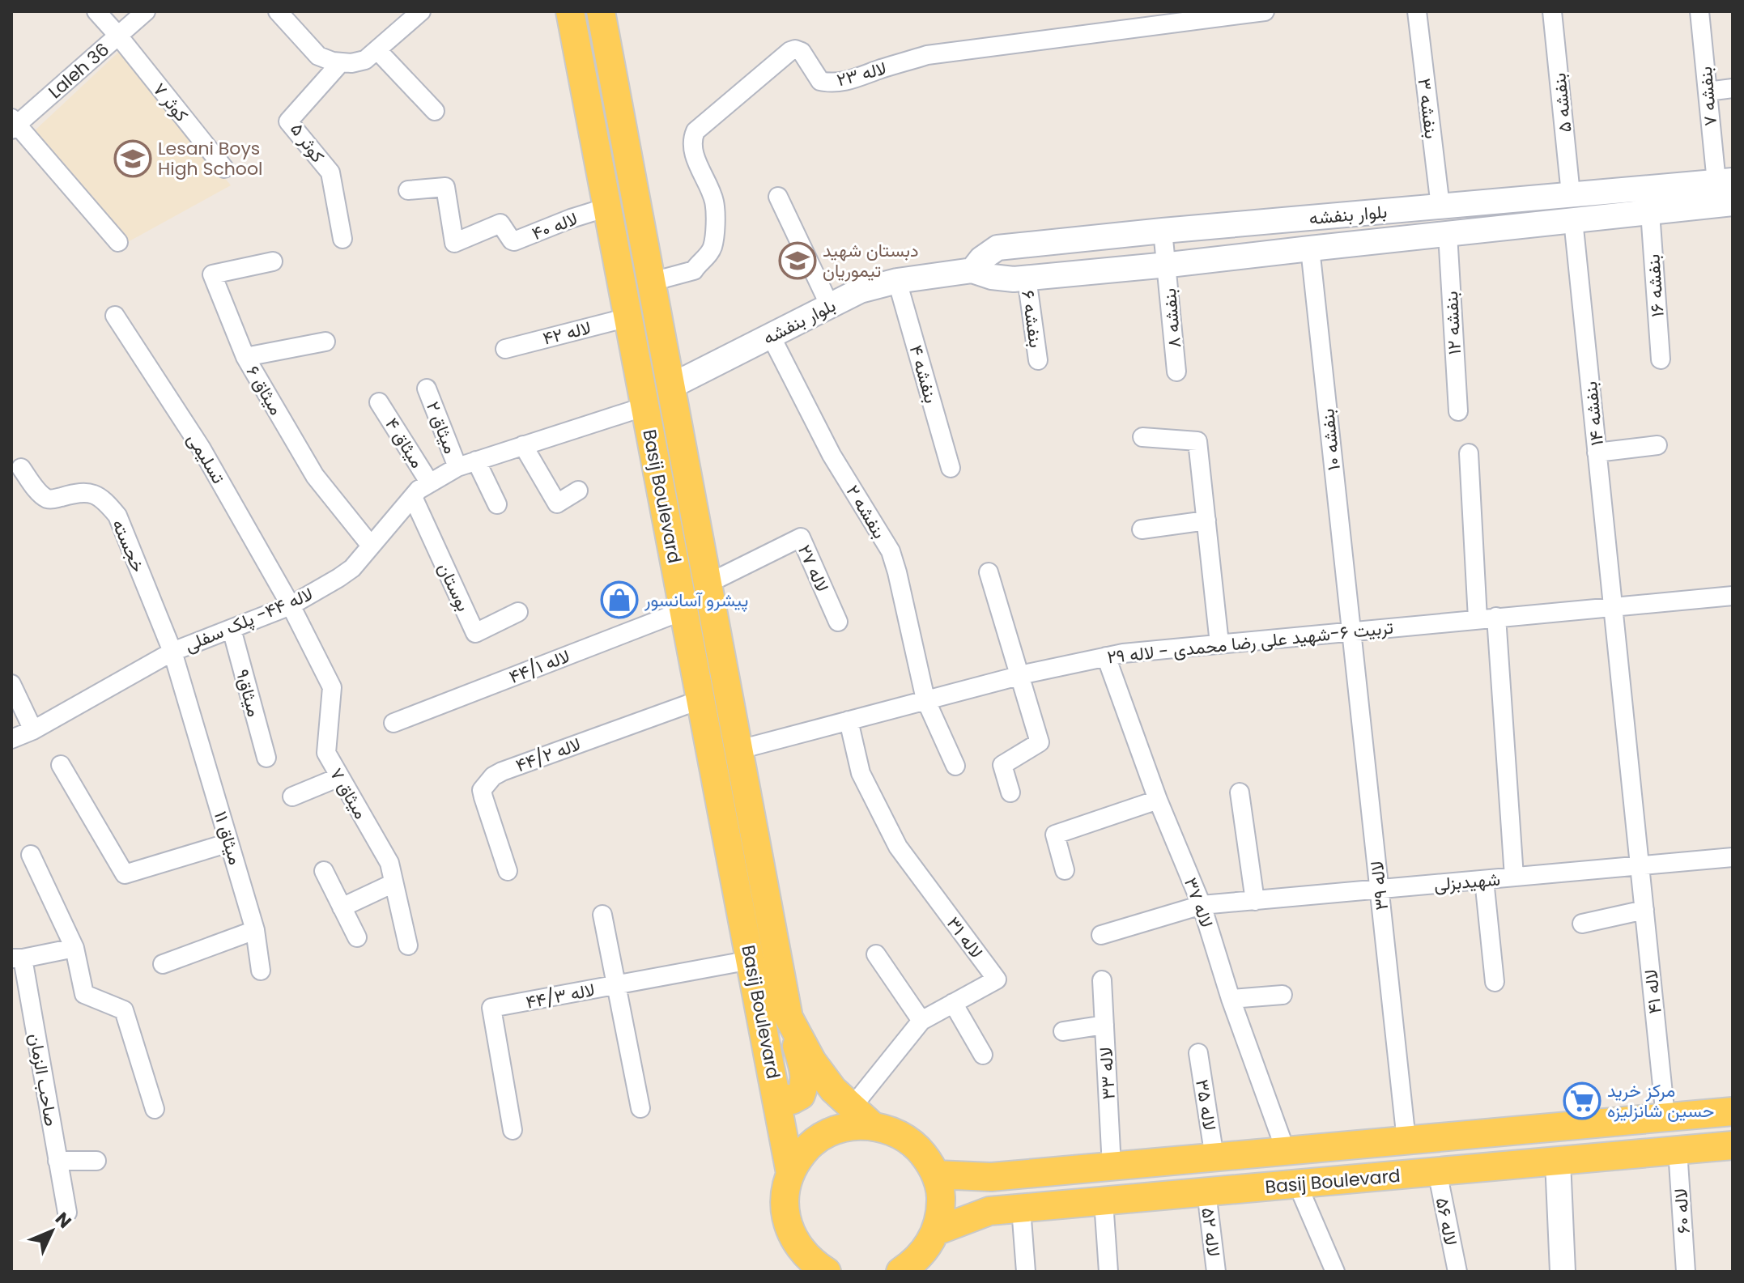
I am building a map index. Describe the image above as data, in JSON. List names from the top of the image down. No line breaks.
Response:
{"streets":{"main road":["بلوار بنفشه","Basij Boulevard"],"street":["Laleh 36","لاله ۲۳","بنفشه ۷","کوثر ۷","بنفشه ۵","بنفشه ۳","کوثر ۵","لاله ۴۰","بنفشه ۱۶","بنفشه ۸","بنفشه ۶","بنفشه ۱۲","لاله ۴۲","بنفشه ۴","میثاق ۶","بنفشه ۱۴","میثاق ۲","بنفشه ۱۰","میثاق ۴","تسلیمی","بنفشه ۲","خجسته","لاله ۲۷","بوستان","لاله ۴۴- پلک سفلی","تربیت ۶-شهید علی رضا محمدی - لاله ۲۹","لاله ۴۴/۱","میثاق۹","لاله ۴۴/۲","میثاق ۷","میثاق ۱۱","شهیدبزلی","لاله ۳۹","لاله ۳۷","لاله ۳۱","لاله ۴۱","لاله ۴۴/۳","لاله ۳۳","صاحب الزمان","لاله ۳۵","لاله ۶۰","لاله ۵۶","لاله ۵۲"]},"crossings":[["Laleh 36","کوثر ۷"],["لاله ۲۳","Basij Boulevard"],["بنفشه ۷","بلوار بنفشه"],["بنفشه ۵","بلوار بنفشه"],["بنفشه ۳","بلوار بنفشه"],["بلوار بنفشه","بنفشه ۱۶"],["بلوار بنفشه","بنفشه ۸"],["بلوار بنفشه","بنفشه ۶"],["بلوار بنفشه","بنفشه ۱۲"],["بلوار بنفشه","بنفشه ۴"],["بلوار بنفشه","بنفشه ۱۴"],["بلوار بنفشه","بنفشه ۱۰"],["بلوار بنفشه","Basij Boulevard"],["بلوار بنفشه","بنفشه ۲"],["لاله ۴۰","Basij Boulevard"],["لاله ۴۲","Basij Boulevard"],["میثاق ۶","لاله ۴۴- پلک سفلی"],["بنفشه ۱۴","تربیت ۶-شهید علی رضا محمدی - لاله ۲۹"],["بنفشه ۱۴","شهیدبزلی"],["بنفشه ۱۴","لاله ۴۱"],["میثاق ۲","لاله ۴۴- پلک سفلی"],["بنفشه ۱۰","تربیت ۶-شهید علی رضا محمدی - لاله ۲۹"],["بنفشه ۱۰","لاله ۳۹"],["میثاق ۴","لاله ۴۴- پلک سفلی"],["تسلیمی","لاله ۴۴- پلک سفلی"],["تسلیمی","میثاق ۷"],["Basij Boulevard","لاله ۲۷"],["Basij Boulevard","لاله ۴۴- پلک سفلی"],["Basij Boulevard","تربیت ۶-شهید علی رضا محمدی - لاله ۲۹"],["Basij Boulevard","لاله ۴۴/۱"],["Basij Boulevard","لاله ۴۴/۲"],["Basij Boulevard","لاله ۳۹"],["Basij Boulevard","لاله ۳۷"],["Basij Boulevard","لاله ۳۱"],["Basij Boulevard","لاله ۴۱"],["Basij Boulevard","لاله ۴۴/۳"],["Basij Boulevard","لاله ۳۳"],["Basij Boulevard","لاله ۳۵"],["Basij Boulevard","لاله ۶۰"],["Basij Boulevard","لاله ۵۶"],["Basij Boulevard","لاله ۵۲"],["بنفشه ۲","تربیت ۶-شهید علی رضا محمدی - لاله ۲۹"],["خجسته","لاله ۴۴- پلک سفلی"],["خجسته","میثاق ۱۱"],["بوستان","لاله ۴۴- پلک سفلی"],["لاله ۴۴- پلک سفلی","میثاق۹"],["لاله ۴۴- پلک سفلی","میثاق ۷"],["لاله ۴۴- پلک سفلی","میثاق ۱۱"],["تربیت ۶-شهید علی رضا محمدی - لاله ۲۹","لاله ۳۹"],["تربیت ۶-شهید علی رضا محمدی - لاله ۲۹","لاله ۳۷"],["تربیت ۶-شهید علی رضا محمدی - لاله ۲۹","لاله ۳۱"],["شهیدبزلی","لاله ۳۹"],["شهیدبزلی","لاله ۳۷"],["شهیدبزلی","لاله ۴۱"]],"places":{"school or university":["Lesani Boys High School","دبستان شهید تیموریان"],"shop":["پیشرو آسانسور"],"supermarket":["مرکز خرید حسین شانزلیزه"]},"north":"top right"}
